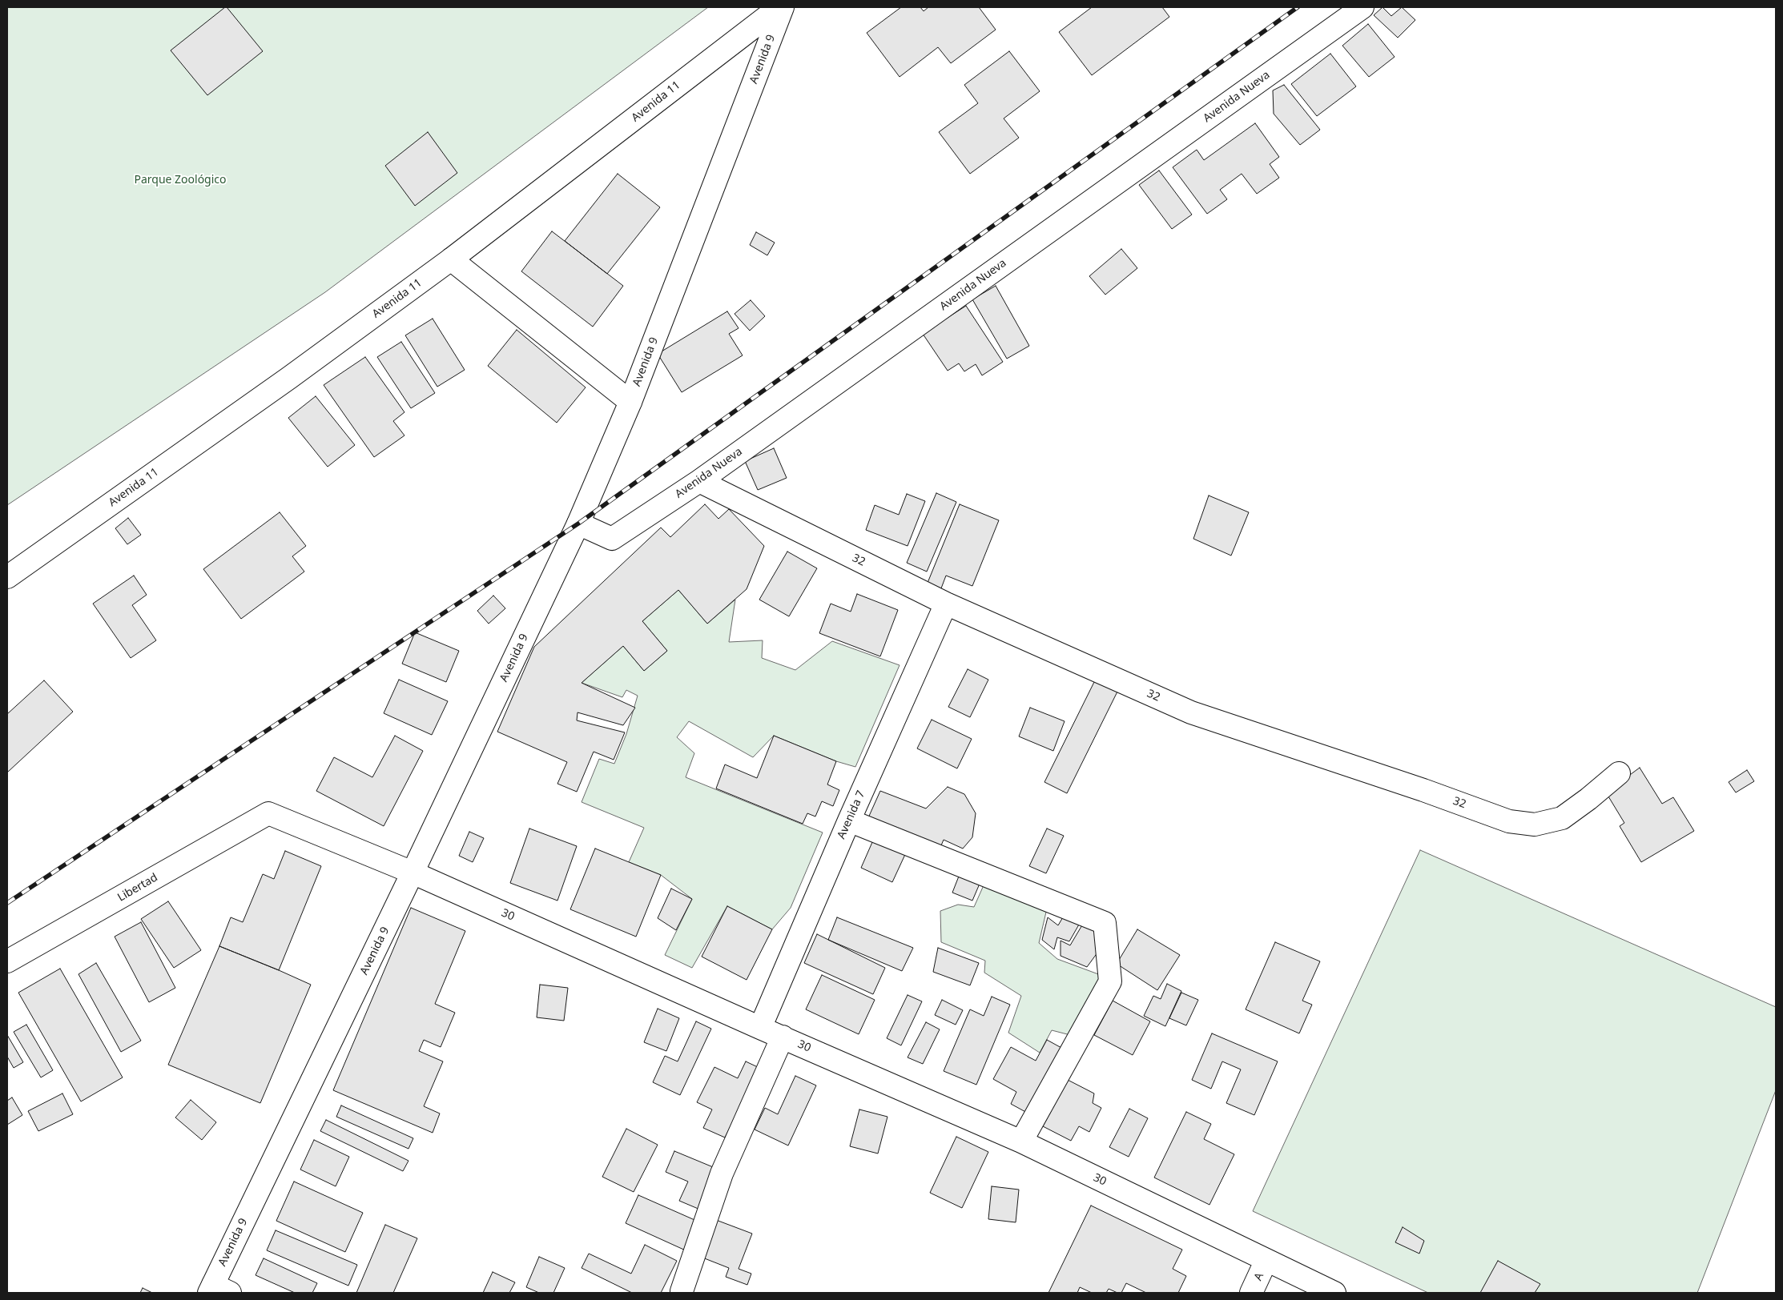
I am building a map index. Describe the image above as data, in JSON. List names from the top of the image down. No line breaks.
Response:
{"streets":{"street":["Avenida 9","Avenida Nueva","Avenida 11","32","Avenida 7","Libertad","30","A"]},"crossings":[["Avenida 9","Avenida Nueva"],["Avenida 9","30"],["Avenida Nueva","32"],["32","Avenida 7"],["Avenida 7","30"],["Libertad","30"],["30","A"]],"parks":["Parque Zoológico"]}
